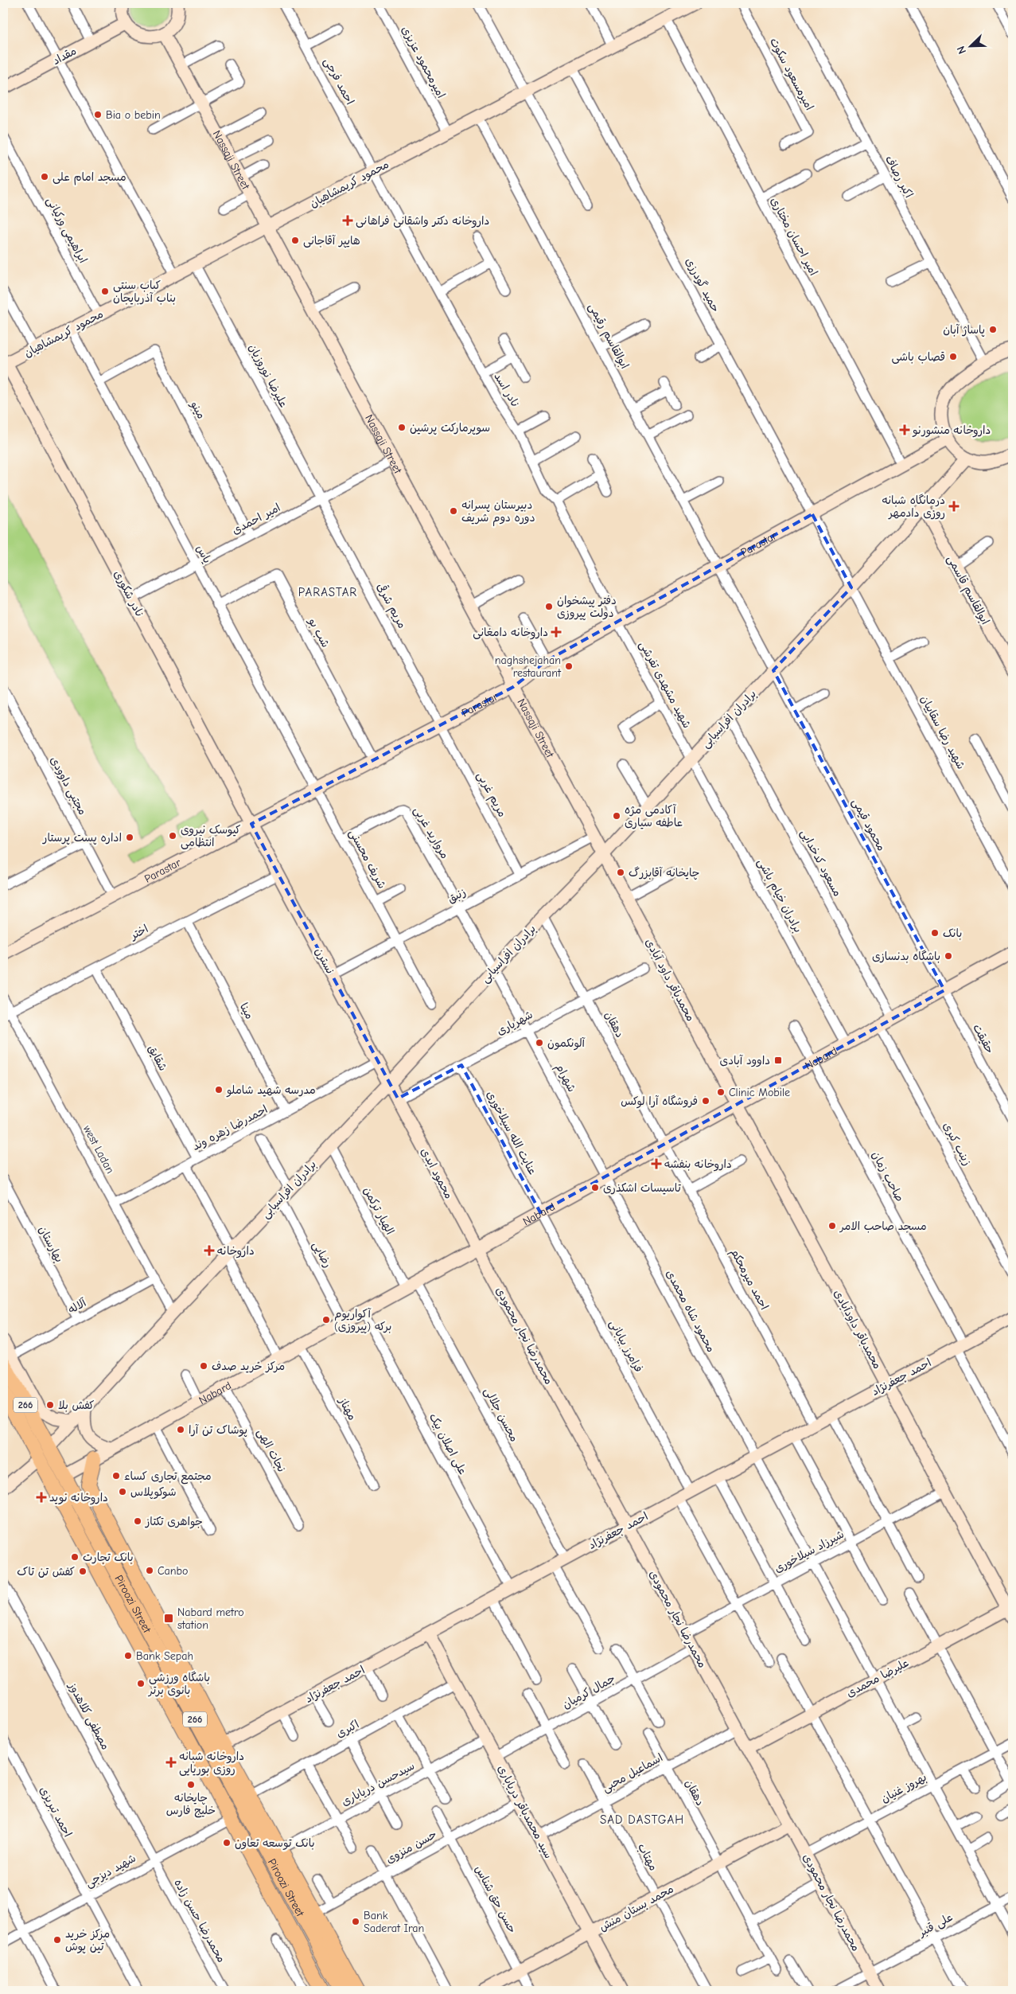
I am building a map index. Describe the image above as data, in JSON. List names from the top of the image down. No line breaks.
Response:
{"streets":{"main road":["266","Piroozi Street"],"street":["مقداد","امیرمحمود عزیزی","امیرمسعود سکوت","احمد فرجی","Nassaji Street","اکبر رصاف","محمود کریمشاهیان","ابراهیمی ورکیانی","امیر احسان مختاری","حمید گودرزی","ابوالقاسم رقیمی","علیرضا نوروزیان","نادر اسد","مینو","امیر احمدی","Parastar","یاس","ابوالقاسم قاسمی","نادر شکوری","مریم شرقی","شب بو","شهید مشهدی تفرشی","برادران افراسیابی","شهید رضا سقاییان","مجتبی داوودی","مریم غربی","محمود قیمی","مروارید غربی","شریف محسنی","مسعود کدخدایی","زنبق","برادران خیام باشی","اختر","نسترن","محمدباقر داود آبادی","مینا","شهریاری","دهقان","حقیقت","شقایق","Nabard","شهرام","احمدرضا زهره وند","عنایت الله سیلاخوری","زینب کبری","west Ladan","محمود ابدی","صاحب زمان","الهیار ترکمن","بهارستان","رضایی","احمد میرمحکم","آلاله","محمود شاه محمدی","محمدباقر داودآبادی","محمدرضا نجار محمودی","فرامرز بیابانی","احمد جعفرنژاد","مهناز","محسن جلالی","علی اصلان بیک","نجات الهی","شیرزاد سیلاخوری","علیرضا محمدی","جمال کرمیان","مصطفی کلاهدوز","اکبری","اسماعیل محبی","سیدحسن دریاباری","بهروز غنیان","احمد تبریزی","سید محمدباقر دریاباری","حسن منزوی","مهتاب","شهید دیزجی","حسن حق شناس","محمد بستان منش","محمدرضا حسن زاده","علی قنبر"]},"crossings":[["امیرمحمود عزیزی","محمود کریمشاهیان"],["احمد فرجی","محمود کریمشاهیان"],["احمد فرجی","نادر اسد"],["Nassaji Street","محمود کریمشاهیان"],["Nassaji Street","امیر احمدی"],["Nassaji Street","Parastar"],["Nassaji Street","برادران افراسیابی"],["Nassaji Street","زنبق"],["Nassaji Street","محمدباقر داود آبادی"],["محمود کریمشاهیان","ابراهیمی ورکیانی"],["محمود کریمشاهیان","امیر احسان مختاری"],["محمود کریمشاهیان","حمید گودرزی"],["محمود کریمشاهیان","ابوالقاسم رقیمی"],["محمود کریمشاهیان","علیرضا نوروزیان"],["محمود کریمشاهیان","نادر اسد"],["محمود کریمشاهیان","یاس"],["محمود کریمشاهیان","نادر شکوری"],["امیر احسان مختاری","Parastar"],["حمید گودرزی","Parastar"],["حمید گودرزی","برادران افراسیابی"],["حمید گودرزی","شهید رضا سقاییان"],["ابوالقاسم رقیمی","Parastar"],["ابوالقاسم رقیمی","برادران افراسیابی"],["ابوالقاسم رقیمی","محمود قیمی"],["علیرضا نوروزیان","امیر احمدی"],["علیرضا نوروزیان","مریم شرقی"],["نادر اسد","Parastar"],["نادر اسد","شهید مشهدی تفرشی"],["مینو","امیر احمدی"],["مینو","یاس"],["امیر احمدی","یاس"],["امیر احمدی","نادر شکوری"],["امیر احمدی","مریم شرقی"],["Parastar","یاس"],["Parastar","نادر شکوری"],["Parastar","مریم شرقی"],["Parastar","شب بو"],["Parastar","شهید مشهدی تفرشی"],["Parastar","مجتبی داوودی"],["Parastar","مریم غربی"],["Parastar","شریف محسنی"],["Parastar","نسترن"],["یاس","شب بو"],["یاس","شریف محسنی"],["ابوالقاسم قاسمی","برادران افراسیابی"],["نادر شکوری","نسترن"],["مریم شرقی","مریم غربی"],["شهید مشهدی تفرشی","برادران افراسیابی"],["شهید مشهدی تفرشی","برادران خیام باشی"],["برادران افراسیابی","شهید رضا سقاییان"],["برادران افراسیابی","محمود قیمی"],["برادران افراسیابی","مسعود کدخدایی"],["برادران افراسیابی","برادران خیام باشی"],["برادران افراسیابی","نسترن"],["برادران افراسیابی","محمدباقر داود آبادی"],["برادران افراسیابی","دهقان"],["برادران افراسیابی","شهرام"],["برادران افراسیابی","west Ladan"],["برادران افراسیابی","الهیار ترکمن"],["برادران افراسیابی","رضایی"],["برادران افراسیابی","Piroozi Street"],["مریم غربی","زنبق"],["محمود قیمی","حقیقت"],["محمود قیمی","Nabard"],["مروارید غربی","شریف محسنی"],["مروارید غربی","زنبق"],["مروارید غربی","شهرام"],["شریف محسنی","زنبق"],["مسعود کدخدایی","Nabard"],["زنبق","نسترن"],["زنبق","شهرام"],["برادران خیام باشی","Nabard"],["اختر","نسترن"],["اختر","مینا"],["اختر","شقایق"],["اختر","west Ladan"],["نسترن","شهریاری"],["نسترن","احمدرضا زهره وند"],["نسترن","محمود ابدی"],["محمدباقر داود آبادی","Nabard"],["محمدباقر داود آبادی","محمدباقر داودآبادی"],["مینا","احمدرضا زهره وند"],["شهریاری","دهقان"],["شهریاری","شهرام"],["شهریاری","عنایت الله سیلاخوری"],["شهریاری","محمود ابدی"],["دهقان","Nabard"],["دهقان","احمد میرمحکم"],["دهقان","اسماعیل محبی"],["دهقان","محمد بستان منش"],["حقیقت","Nabard"],["شقایق","احمدرضا زهره وند"],["Nabard","شهرام"],["Nabard","عنایت الله سیلاخوری"],["Nabard","زینب کبری"],["Nabard","محمود ابدی"],["Nabard","صاحب زمان"],["Nabard","الهیار ترکمن"],["Nabard","رضایی"],["Nabard","احمد میرمحکم"],["Nabard","محمود شاه محمدی"],["Nabard","محمدباقر داودآبادی"],["Nabard","محمدرضا نجار محمودی"],["Nabard","فرامرز بیابانی"],["Nabard","مهناز"],["Nabard","محسن جلالی"],["Nabard","علی اصلان بیک"],["Nabard","نجات الهی"],["Nabard","Piroozi Street"],["شهرام","محمود شاه محمدی"],["احمدرضا زهره وند","west Ladan"],["عنایت الله سیلاخوری","فرامرز بیابانی"],["west Ladan","آلاله"],["محمود ابدی","محمدرضا نجار محمودی"],["صاحب زمان","احمد جعفرنژاد"],["الهیار ترکمن","محسن جلالی"],["بهارستان","آلاله"],["احمد میرمحکم","احمد جعفرنژاد"],["آلاله","Piroozi Street"],["محمود شاه محمدی","احمد جعفرنژاد"],["محمود شاه محمدی","شیرزاد سیلاخوری"],["محمود شاه محمدی","علیرضا محمدی"],["محمود شاه محمدی","بهروز غنیان"],["محمود شاه محمدی","علی قنبر"],["محمدباقر داودآبادی","احمد جعفرنژاد"],["محمدباقر داودآبادی","شیرزاد سیلاخوری"],["محمدباقر داودآبادی","علیرضا محمدی"],["محمدرضا نجار محمودی","احمد جعفرنژاد"],["محمدرضا نجار محمودی","شیرزاد سیلاخوری"],["محمدرضا نجار محمودی","علیرضا محمدی"],["محمدرضا نجار محمودی","جمال کرمیان"],["محمدرضا نجار محمودی","اسماعیل محبی"],["محمدرضا نجار محمودی","بهروز غنیان"],["محمدرضا نجار محمودی","محمد بستان منش"],["محمدرضا نجار محمودی","علی قنبر"],["فرامرز بیابانی","احمد جعفرنژاد"],["احمد جعفرنژاد","محسن جلالی"],["احمد جعفرنژاد","علی اصلان بیک"],["احمد جعفرنژاد","Piroozi Street"],["احمد جعفرنژاد","سید محمدباقر دریاباری"],["Piroozi Street","شهید دیزجی"],["جمال کرمیان","سید محمدباقر دریاباری"],["مصطفی کلاهدوز","شهید دیزجی"],["مصطفی کلاهدوز","محمدرضا حسن زاده"],["اکبری","سید محمدباقر دریاباری"],["اسماعیل محبی","سید محمدباقر دریاباری"],["اسماعیل محبی","مهتاب"],["سیدحسن دریاباری","سید محمدباقر دریاباری"],["احمد تبریزی","شهید دیزجی"],["سید محمدباقر دریاباری","حسن منزوی"],["سید محمدباقر دریاباری","محمد بستان منش"],["حسن منزوی","حسن حق شناس"],["مهتاب","محمد بستان منش"],["شهید دیزجی","محمدرضا حسن زاده"],["حسن حق شناس","محمد بستان منش"]],"districts":["PARASTAR","SAD DASTGAH"],"places":{"other":["Bia o bebin","مسجد امام علی","هایپر آقاجانی","کباب سنتی بناب آذربایجان","پاساژ آبان","قصاب باشی","سوپرمارکت پرشین","دبیرستان پسرانه دوره دوم شریف","دفتر پیشخوان دولت پیروزی","naghshejahan restaurant","آکادمی مژه عاطفه سیاری","کیوسک نیروی انتظامی","اداره پست پرستار","چایخانه آقابزرگ","بانک","باشگاه بدنسازی","آلونکمون","مدرسه شهید شاملو","Clinic Mobile","فروشگاه آرا لوکس","تاسیسات اشکذری","مسجد صاحب الامر","آکواریوم برکه (پیروزی)","مرکز خرید صدف","کفش بلا","پوشاک تن آرا","مجتمع تجاری کساء","شوكوپلاس","جواهری تکتاز","بانک تجارت","Canbo","کفش تن تاک","Bank Sepah","باشگاه ورزشی بانوی برتر","چایخانه خلیج فارس","بانک توسعه تعاون","Bank Saderat Iran","مرکز خرید تین پوش"],"health":["داروخانه دکتر واشقانی فراهانی","داروخانه منشورنو","درمانگاه شبانه روزی دادمهر","داروخانه دامغانی","داروخانه بنفشه","داروخانه","داروخانه نوید","داروخانه شبانه روزی بوریایی"],"transit":["داوود آبادی","Nabard metro station"]},"north":"bottom left"}
